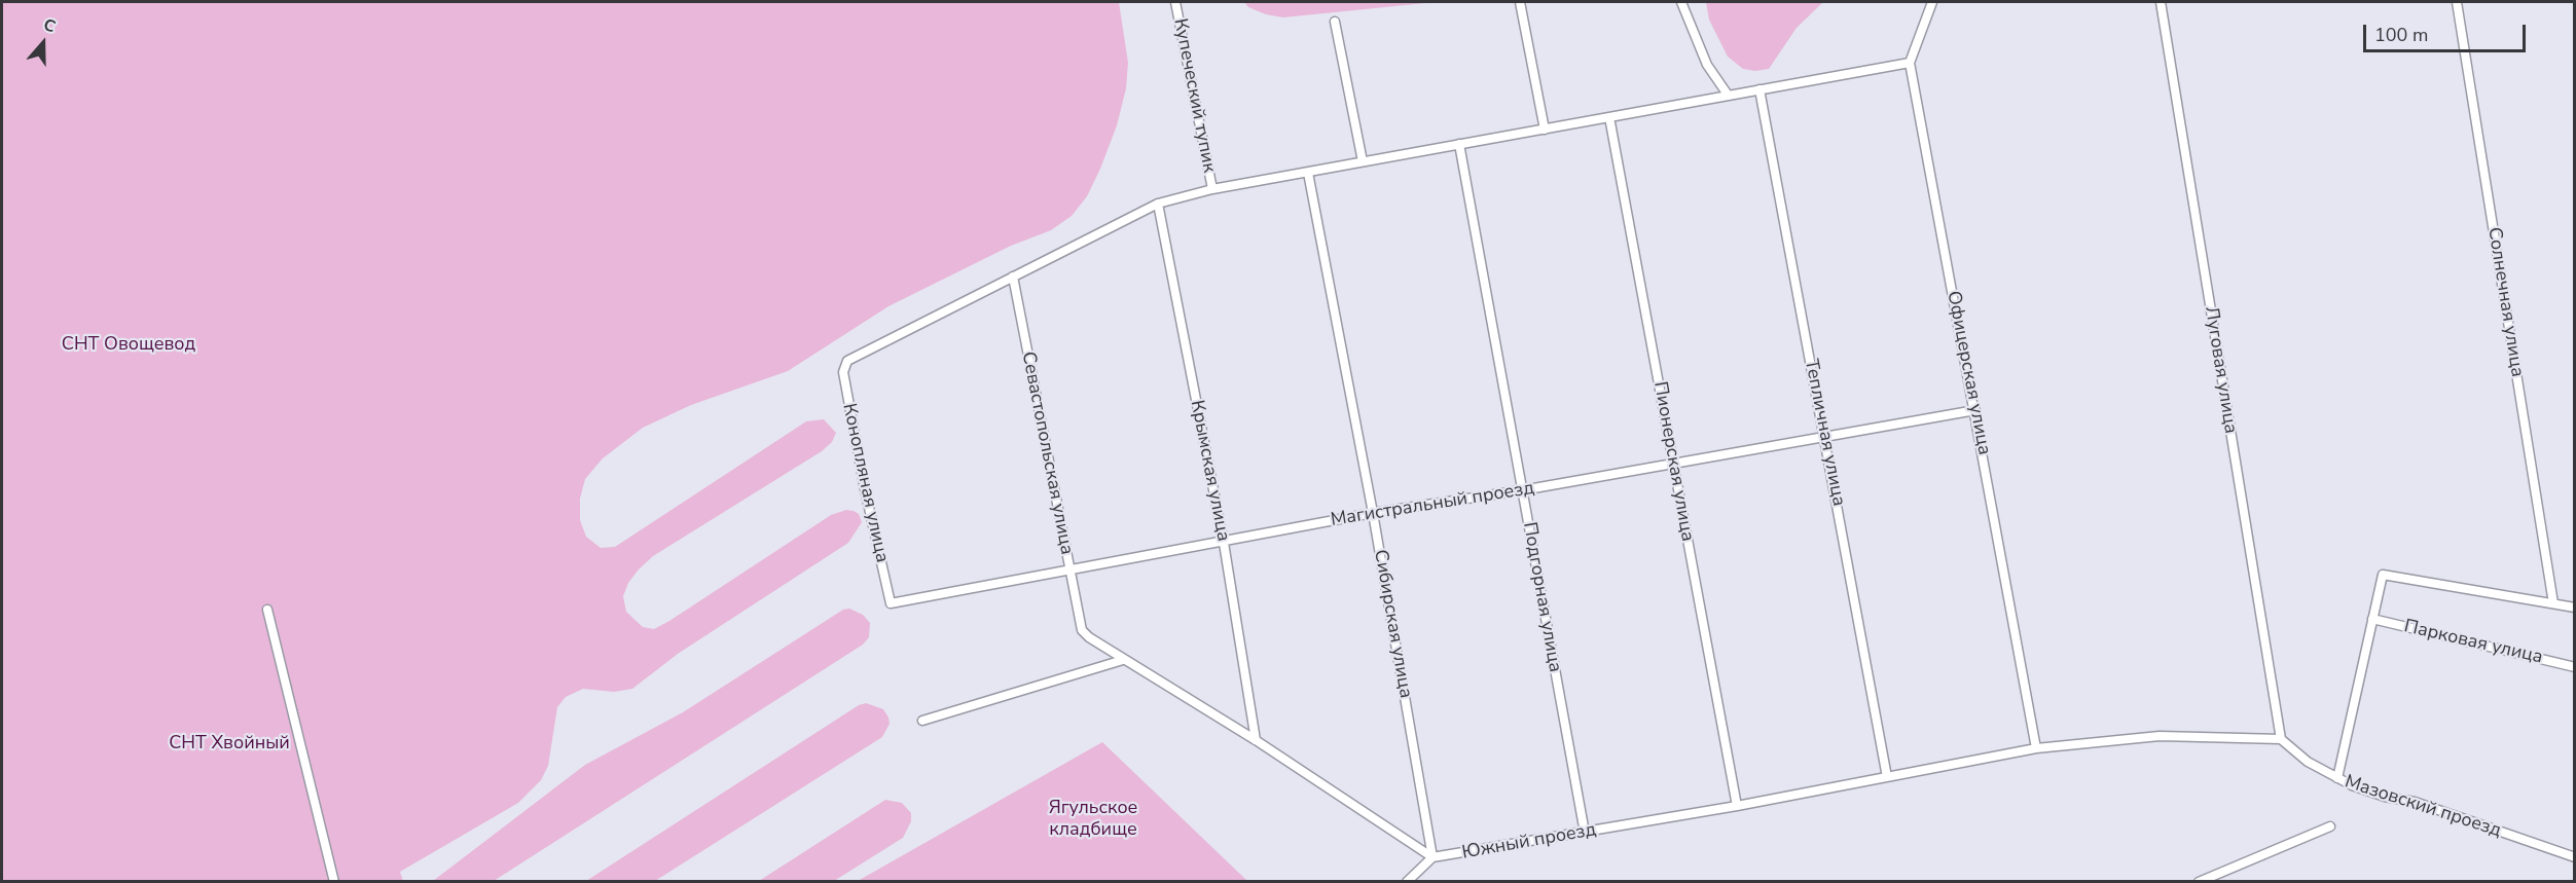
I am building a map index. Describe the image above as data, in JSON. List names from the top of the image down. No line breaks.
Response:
{"streets":{"street":["Купеческий тупик","Солнечная улица","Луговая улица","Офицерская улица","Тепличная улица","Севастопольская улица","Пионерская улица","Крымская улица","Конопляная улица","Магистральный проезд","Подгорная улица","Сибирская улица","Парковая улица","Мазовский проезд","Южный проезд"]},"crossings":[["Луговая улица","Мазовский проезд"],["Луговая улица","Южный проезд"],["Офицерская улица","Магистральный проезд"],["Офицерская улица","Южный проезд"],["Тепличная улица","Магистральный проезд"],["Тепличная улица","Южный проезд"],["Севастопольская улица","Конопляная улица"],["Севастопольская улица","Магистральный проезд"],["Пионерская улица","Магистральный проезд"],["Пионерская улица","Южный проезд"],["Крымская улица","Магистральный проезд"],["Конопляная улица","Магистральный проезд"],["Магистральный проезд","Подгорная улица"],["Магистральный проезд","Сибирская улица"],["Подгорная улица","Южный проезд"],["Сибирская улица","Южный проезд"],["Мазовский проезд","Южный проезд"]],"parks":["СНТ Овощевод","СНТ Хвойный","Ягульское кладбище"],"scale_bar":"100 m","north":"top"}
